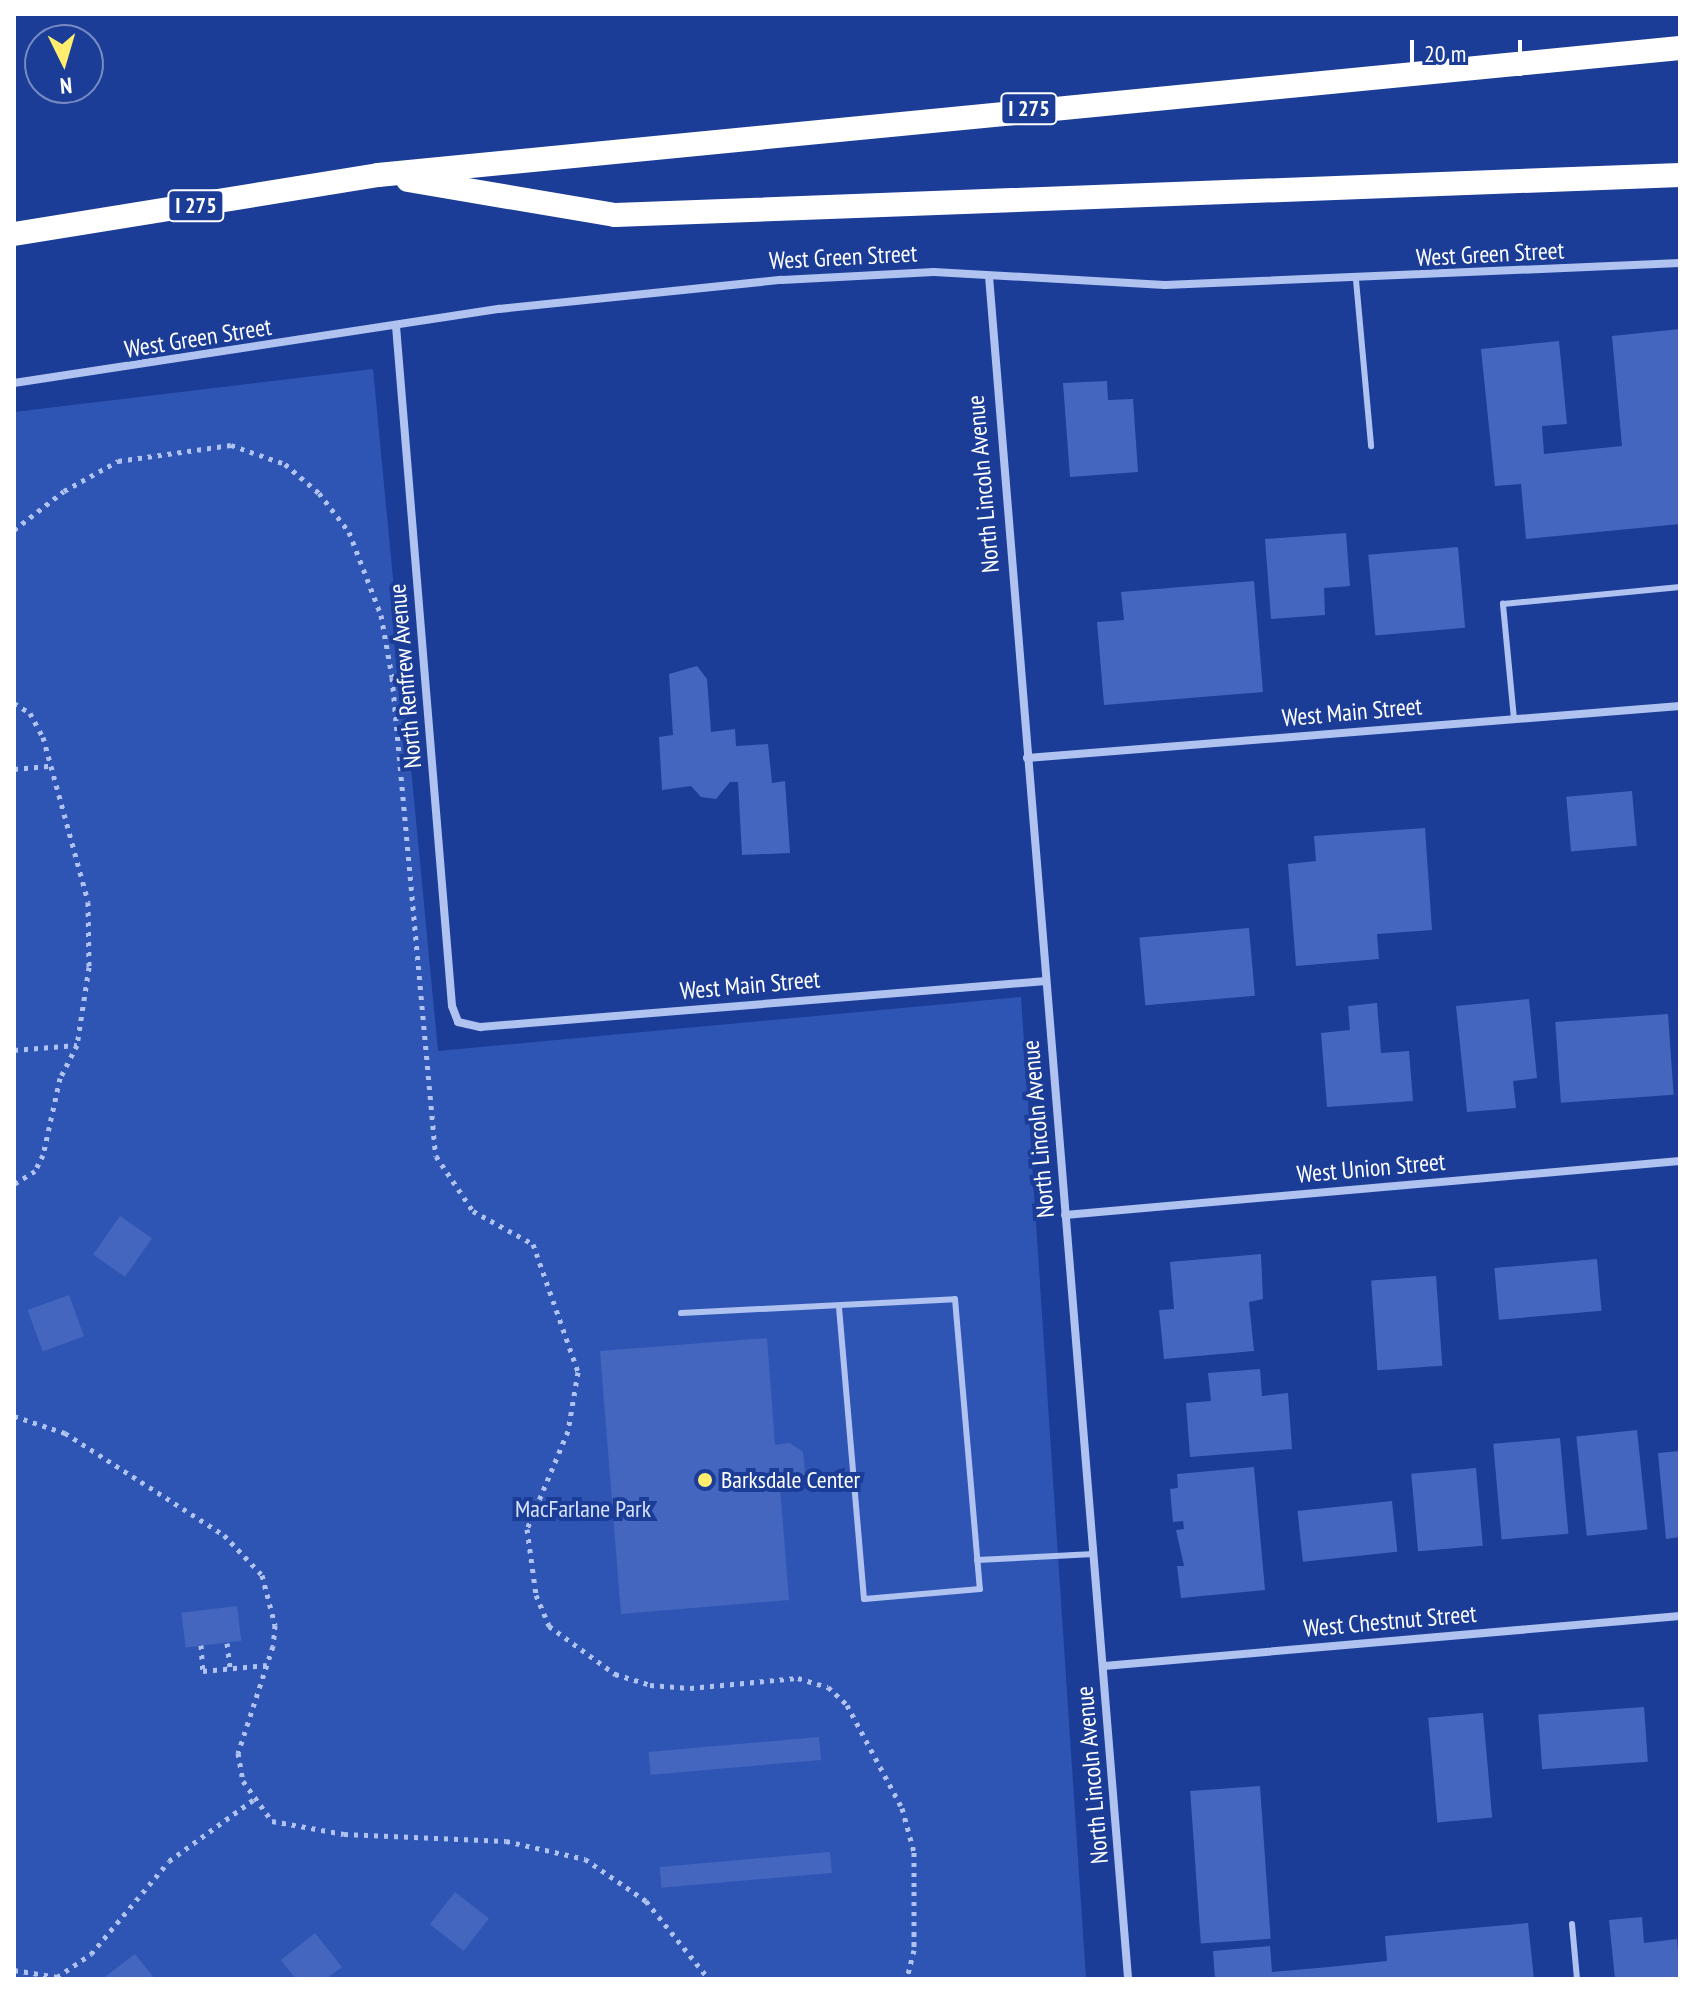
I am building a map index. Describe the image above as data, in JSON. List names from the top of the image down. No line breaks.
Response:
{"streets":{"highway":["I 275"],"street":["West Green Street","North Lincoln Avenue","North Renfrew Avenue","West Main Street","West Union Street","West Chestnut Street"]},"crossings":[["West Green Street","North Lincoln Avenue"],["West Green Street","North Renfrew Avenue"],["North Lincoln Avenue","West Main Street"],["North Lincoln Avenue","West Union Street"],["North Lincoln Avenue","West Chestnut Street"],["North Renfrew Avenue","West Main Street"]],"parks":["MacFarlane Park"],"places":["Barksdale Center"],"scale_bar":"20 m","north":"bottom"}
